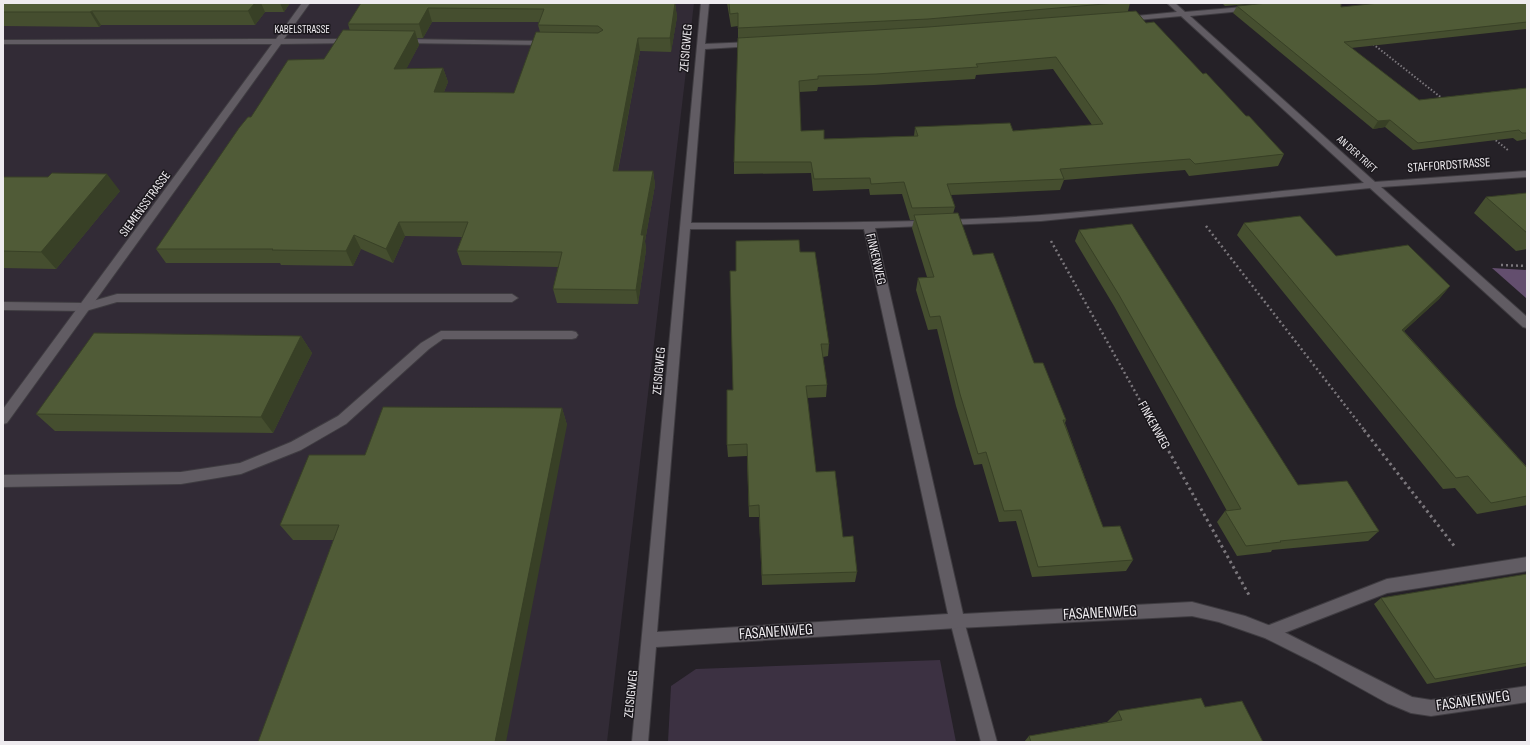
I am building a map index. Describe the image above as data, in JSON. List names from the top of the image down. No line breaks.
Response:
{"streets":{"street":["KABELSTRASSE","ZEISIGWEG","AN DER TRIFT","STAFFORDSTRASSE","SIEMENSSTRASSE","FINKENWEG","FASANENWEG"]},"crossings":[["KABELSTRASSE","SIEMENSSTRASSE"],["ZEISIGWEG","FINKENWEG"],["ZEISIGWEG","FASANENWEG"],["AN DER TRIFT","STAFFORDSTRASSE"],["AN DER TRIFT","FINKENWEG"],["STAFFORDSTRASSE","FINKENWEG"],["FINKENWEG","FASANENWEG"]]}
